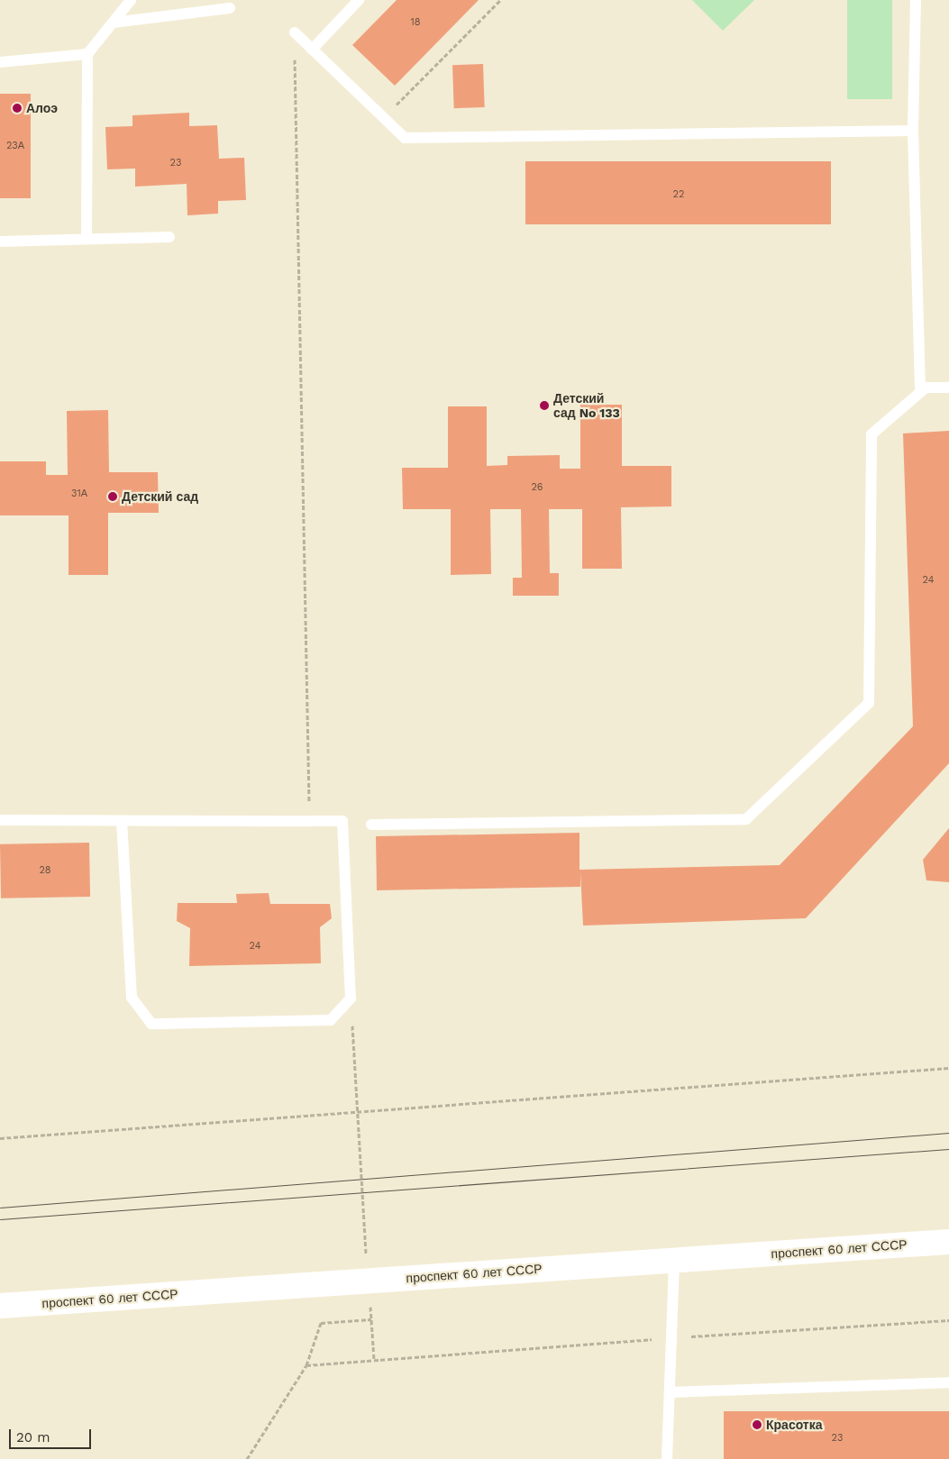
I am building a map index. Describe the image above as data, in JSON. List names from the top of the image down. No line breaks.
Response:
{"streets":{"main road":["проспект 60 лет СССР"]},"places":["Алоэ","Детский сад No 133","Детский сад","Красотка"],"house_numbers":["18","23А","23","22","26","31А","24","28","24","23"],"scale_bar":"20 m"}
